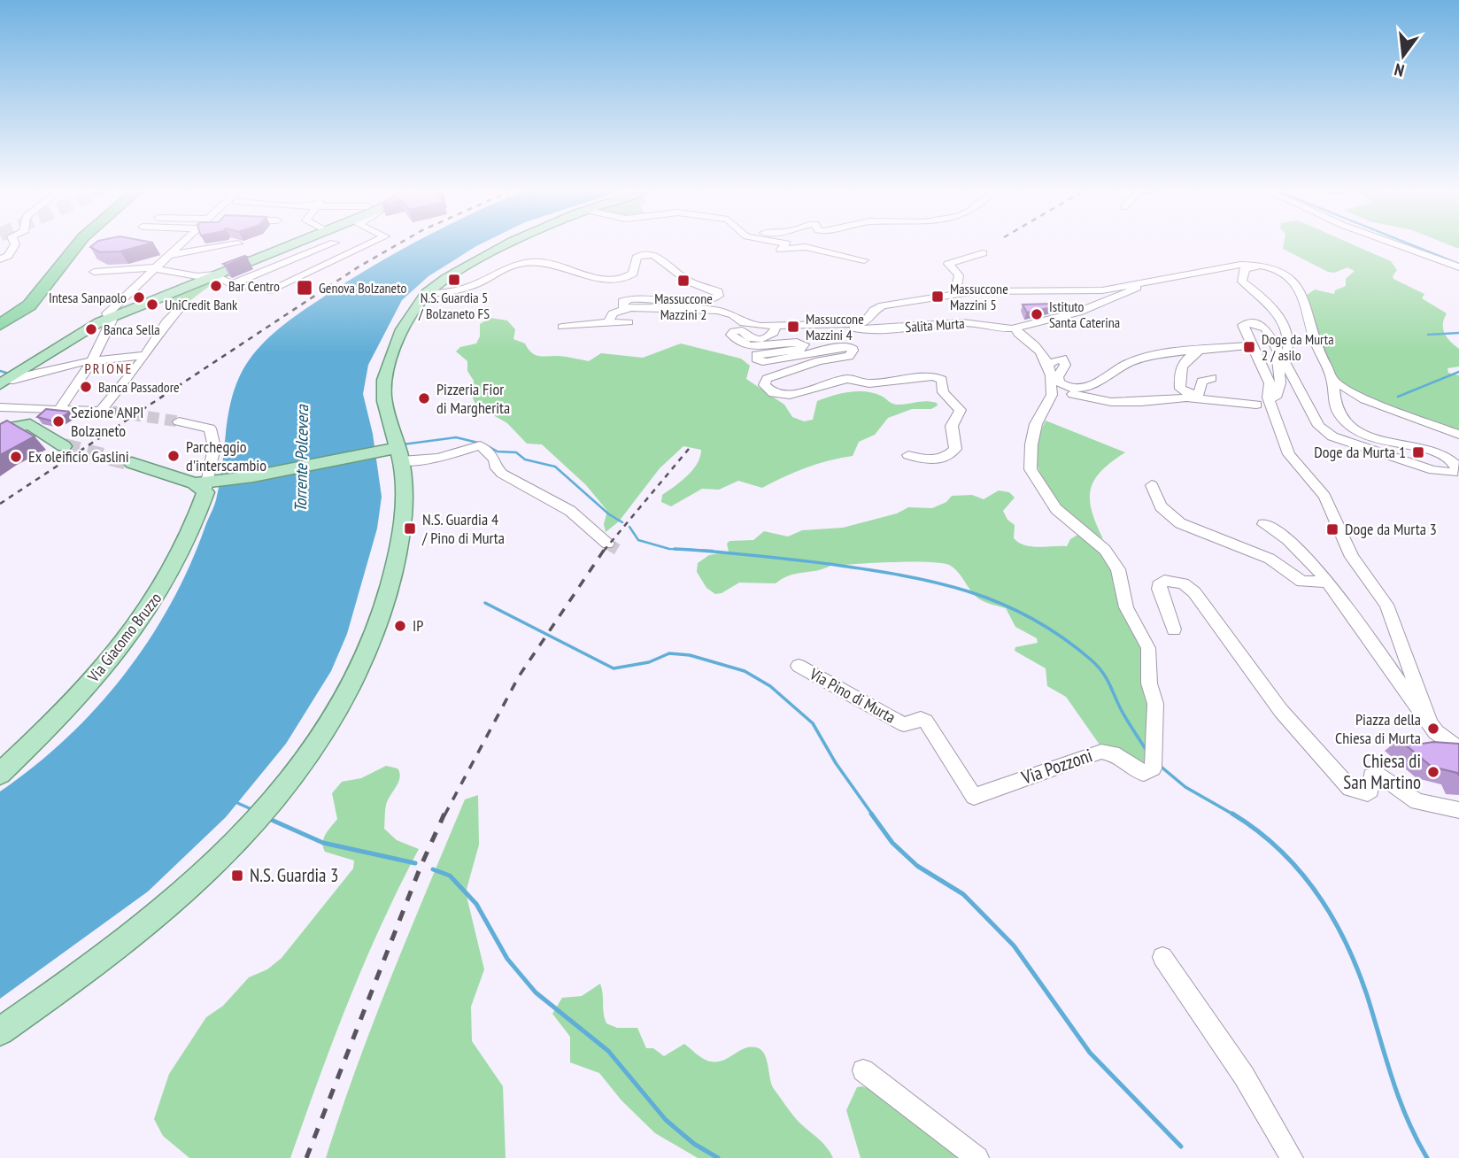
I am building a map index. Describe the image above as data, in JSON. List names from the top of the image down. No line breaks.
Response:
{"streets":{"main road":["Via Giacomo Bruzzo"],"street":["Salita Murta","Via Pino di Murta","Via Pozzoni"]},"crossings":[["Via Pino di Murta","Via Pozzoni"]],"districts":["PRIONE"],"water":["Torrente Polcevera"],"places":{"transit":["N.S. Guardia 5 / Bolzaneto FS","Massuccone Mazzini 2","Genova Bolzaneto","Massuccone Mazzini 5","Massuccone Mazzini 4","Doge da Murta 2 / asilo","Doge da Murta 1","N.S. Guardia 4 / Pino di Murta","Doge da Murta 3","N.S. Guardia 3"],"other":["Bar Centro","Intesa Sanpaolo","UniCredit Bank","Istituto Santa Caterina","Banca Sella","Banca Passadore","Pizzeria Fior di Margherita","Sezione ANPI Bolzaneto","Parcheggio d'interscambio","Ex oleificio Gaslini","IP","Piazza della Chiesa di Murta","Chiesa di San Martino"]},"north":"bottom"}
